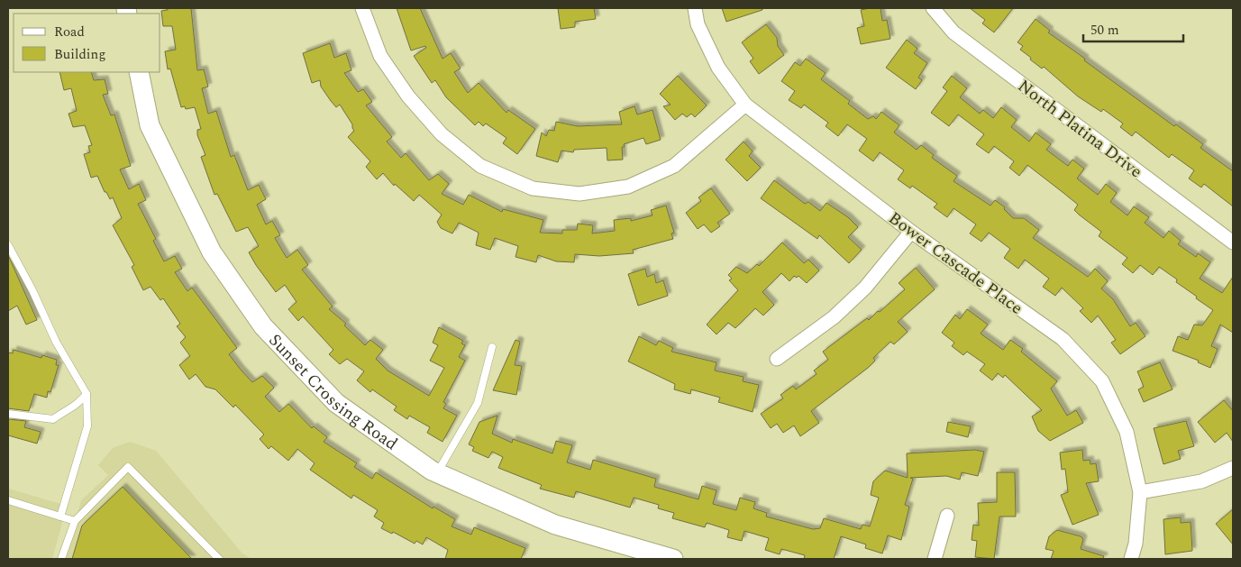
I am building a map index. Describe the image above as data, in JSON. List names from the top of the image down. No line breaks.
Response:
{"streets":{"street":["North Platina Drive","Bower Cascade Place","Sunset Crossing Road"]},"legend":["Road","Building"],"scale_bar":"50 m"}
